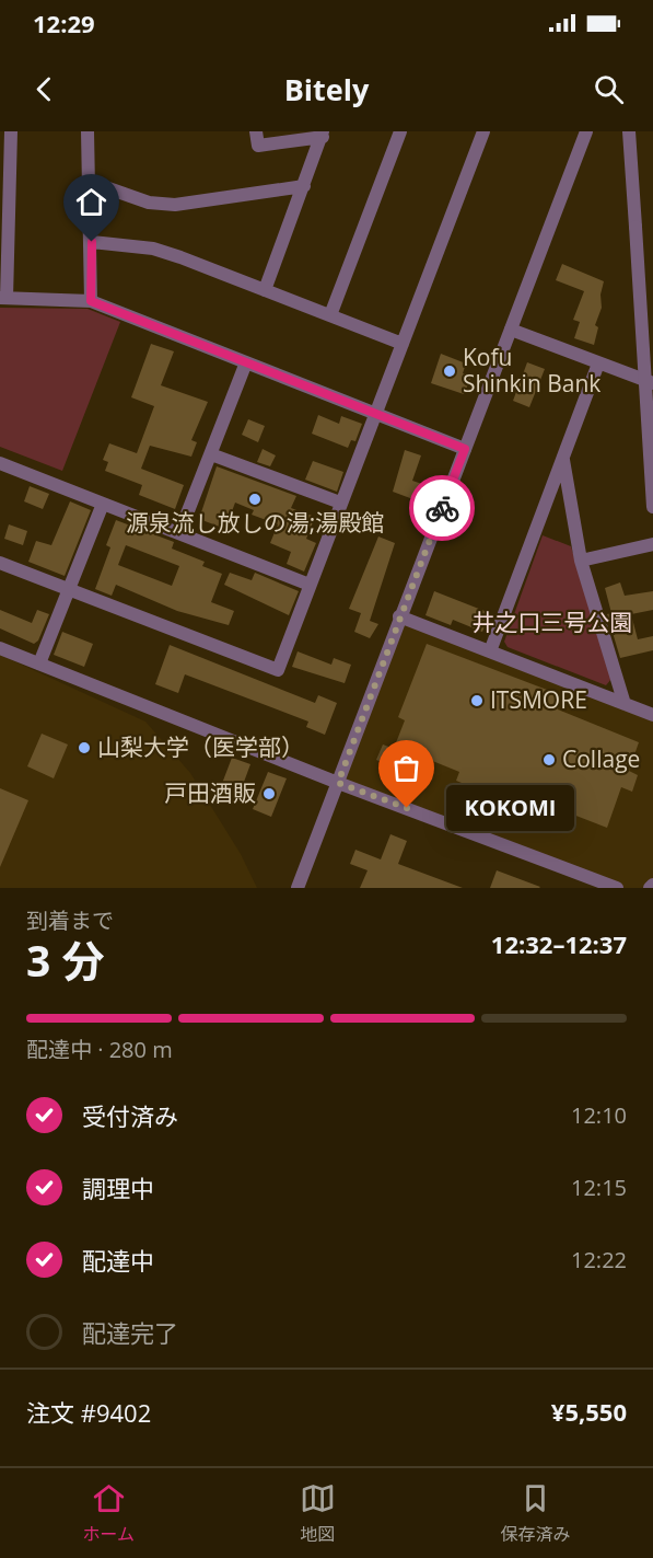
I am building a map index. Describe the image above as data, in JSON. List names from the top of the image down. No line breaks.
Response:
{"parks":["井之口三号公園"],"places":["Kofu Shinkin Bank","源泉流し放しの湯;湯殿館","ITSMORE","山梨大学（医学部）","Collage","戸田酒販","KOKOMI"],"page":{"status":"12:29","header":"Bitely","bubble":"KOKOMI","heading":["3 分","到着まで","12:32–12:37"],"panel":["注文 #9402","¥5,550"],"bar":"配達中 · 280 m","list":[["受付済み","12:10"],["調理中","12:15"],["配達中","12:22"],"配達完了"],"tabs":["ホーム","地図","保存済み"]}}
